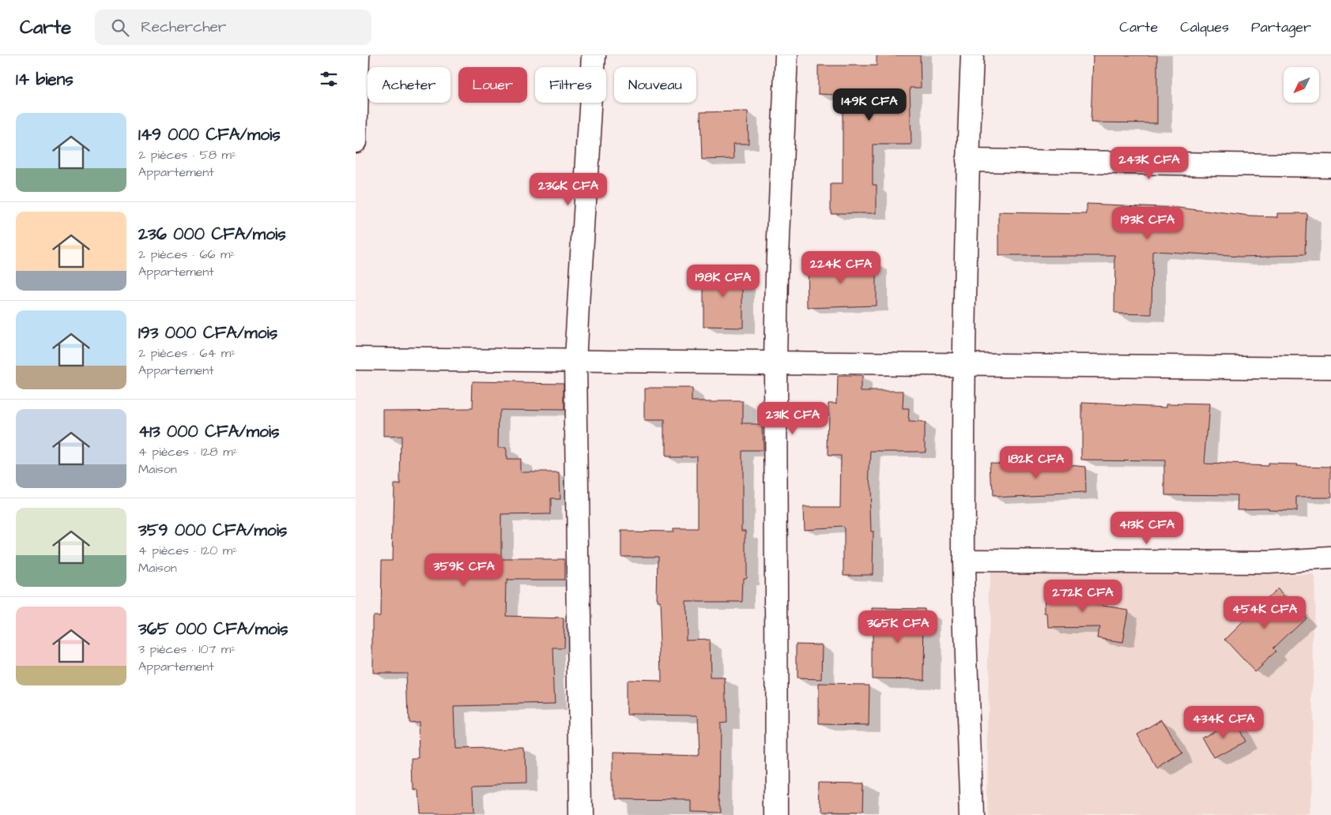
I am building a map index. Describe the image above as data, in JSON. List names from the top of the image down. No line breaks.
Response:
{"north":"bottom left","page":{"header":"Carte","search":"Rechercher","nav":["Carte","Calques","Partager"],"heading":"14 biens","chip":["Acheter","Louer","Filtres","Nouveau"],"price":["149K CFA","243K CFA","236K CFA","193K CFA","224K CFA","198K CFA","231K CFA","182K CFA","413K CFA","359K CFA","272K CFA","454K CFA","365K CFA","434K CFA"],"list":[{"name":"149 000 CFA/mois","note":"2 pièces · 58 m² · Appartement"},{"name":"236 000 CFA/mois","note":"2 pièces · 66 m² · Appartement"},{"name":"193 000 CFA/mois","note":"2 pièces · 64 m² · Appartement"},{"name":"413 000 CFA/mois","note":"4 pièces · 128 m² · Maison"},{"name":"359 000 CFA/mois","note":"4 pièces · 120 m² · Maison"},{"name":"365 000 CFA/mois","note":"3 pièces · 107 m² · Appartement"}]}}
